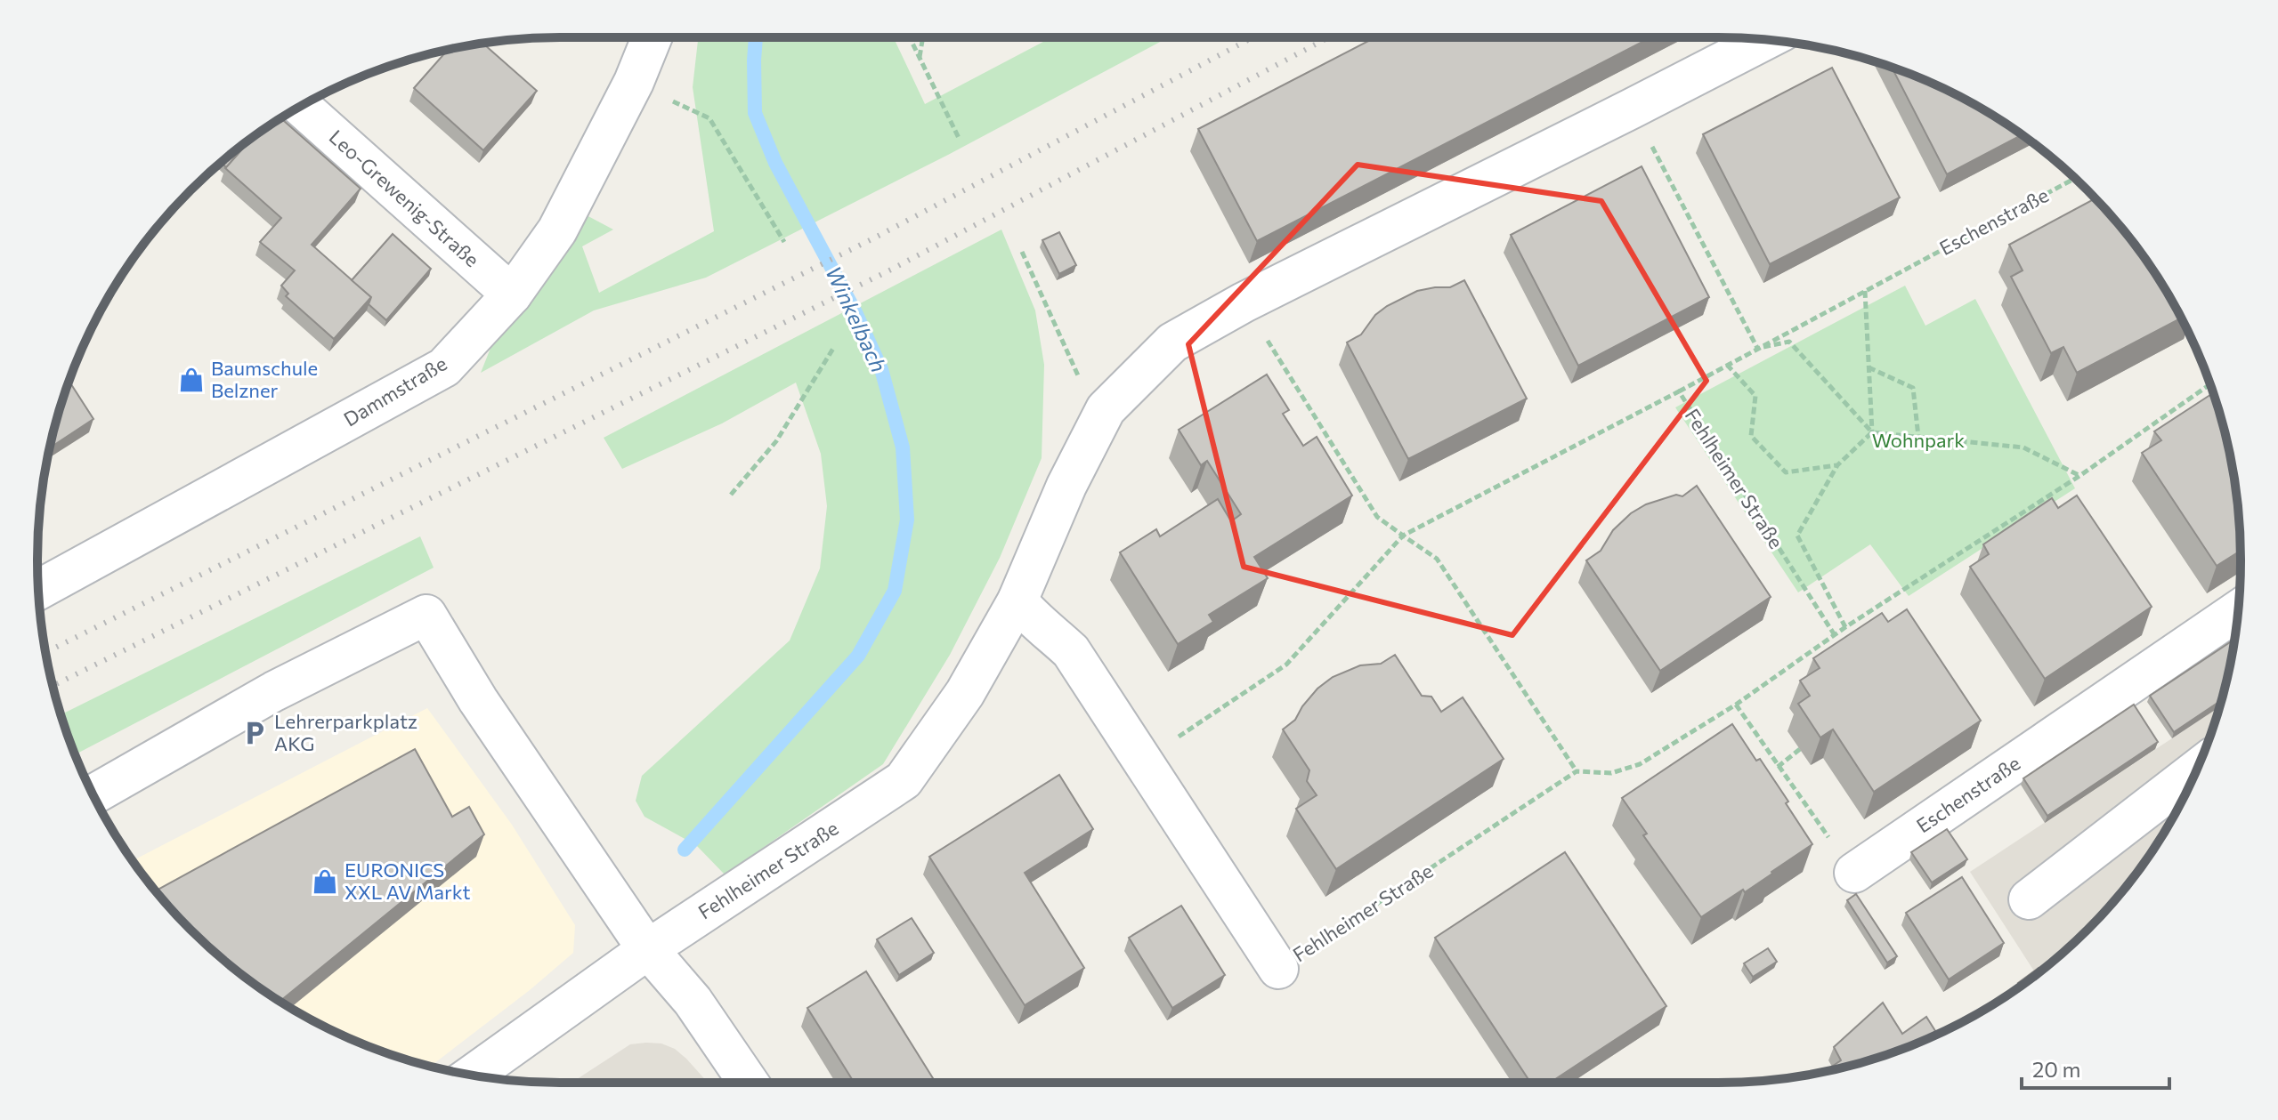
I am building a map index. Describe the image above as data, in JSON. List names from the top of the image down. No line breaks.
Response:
{"streets":{"street":["Leo-Grewenig-Straße","Eschenstraße","Dammstraße","Fehlheimer Straße"]},"crossings":[["Leo-Grewenig-Straße","Dammstraße"],["Eschenstraße","Fehlheimer Straße"]],"water":["Winkelbach"],"parks":["Wohnpark"],"places":{"shop":["Baumschule Belzner","EURONICS XXL AV Markt"],"parking":["Lehrerparkplatz AKG"]},"scale_bar":"20 m"}
